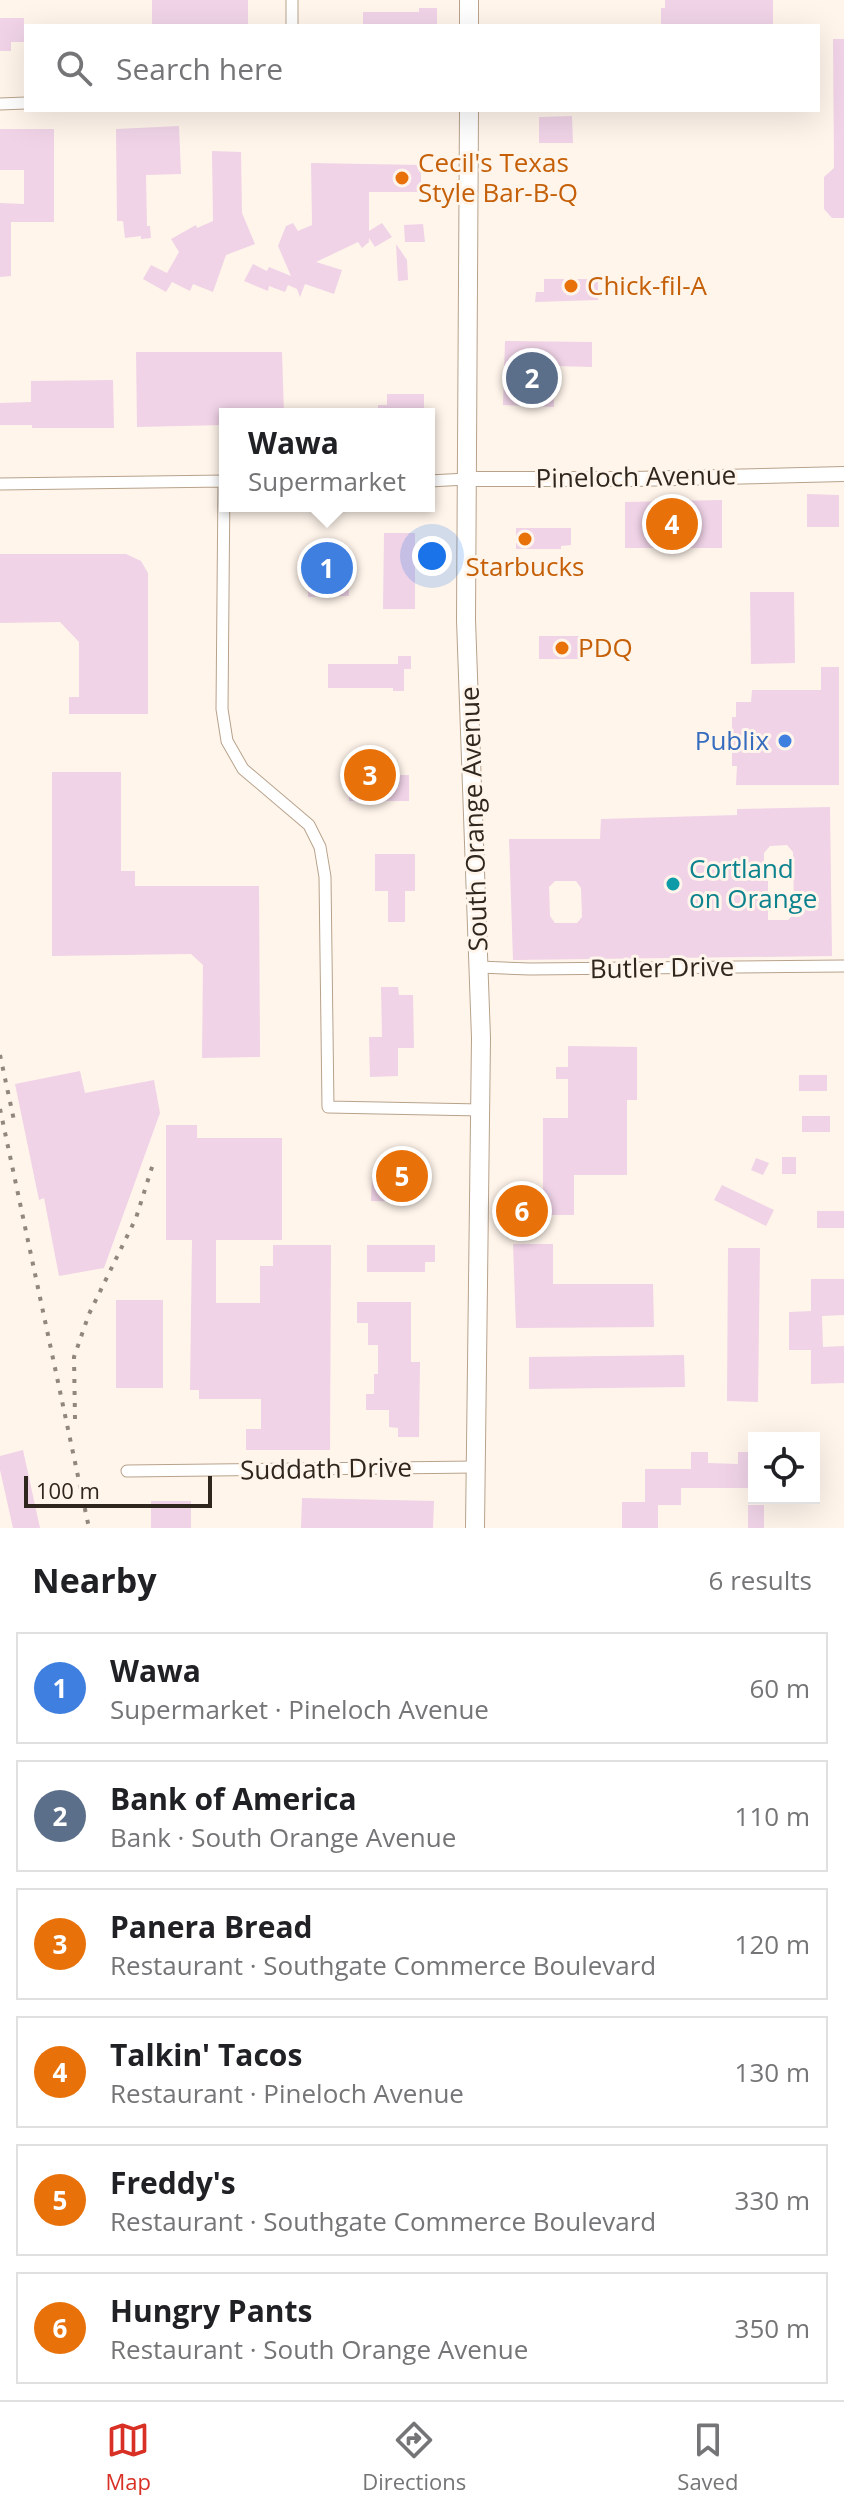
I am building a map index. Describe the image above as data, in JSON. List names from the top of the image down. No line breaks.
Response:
{"streets":{"main road":["South Orange Avenue"],"street":["Pineloch Avenue","Butler Drive","Suddath Drive"]},"crossings":[["Pineloch Avenue","South Orange Avenue"],["South Orange Avenue","Butler Drive"],["South Orange Avenue","Suddath Drive"]],"places":["Cecil's Texas Style Bar-B-Q","Chick-fil-A","Starbucks","PDQ","Publix","Cortland on Orange"],"scale_bar":"100 m","page":{"search":"Search here","pins":["2","4","1","3","5","6"],"popup":["Wawa","Supermarket"],"scale":"100 m","heading":["Nearby","6 results"],"list":[{"mark":"1","name":"Wawa","note":"Supermarket · Pineloch Avenue","value":"60 m"},{"mark":"2","name":"Bank of America","note":"Bank · South Orange Avenue","value":"110 m"},{"mark":"3","name":"Panera Bread","note":"Restaurant · Southgate Commerce Boulevard","value":"120 m"},{"mark":"4","name":"Talkin' Tacos","note":"Restaurant · Pineloch Avenue","value":"130 m"},{"mark":"5","name":"Freddy's","note":"Restaurant · Southgate Commerce Boulevard","value":"330 m"},{"mark":"6","name":"Hungry Pants","note":"Restaurant · South Orange Avenue","value":"350 m"}],"nav":["Map","Directions","Saved"]}}
